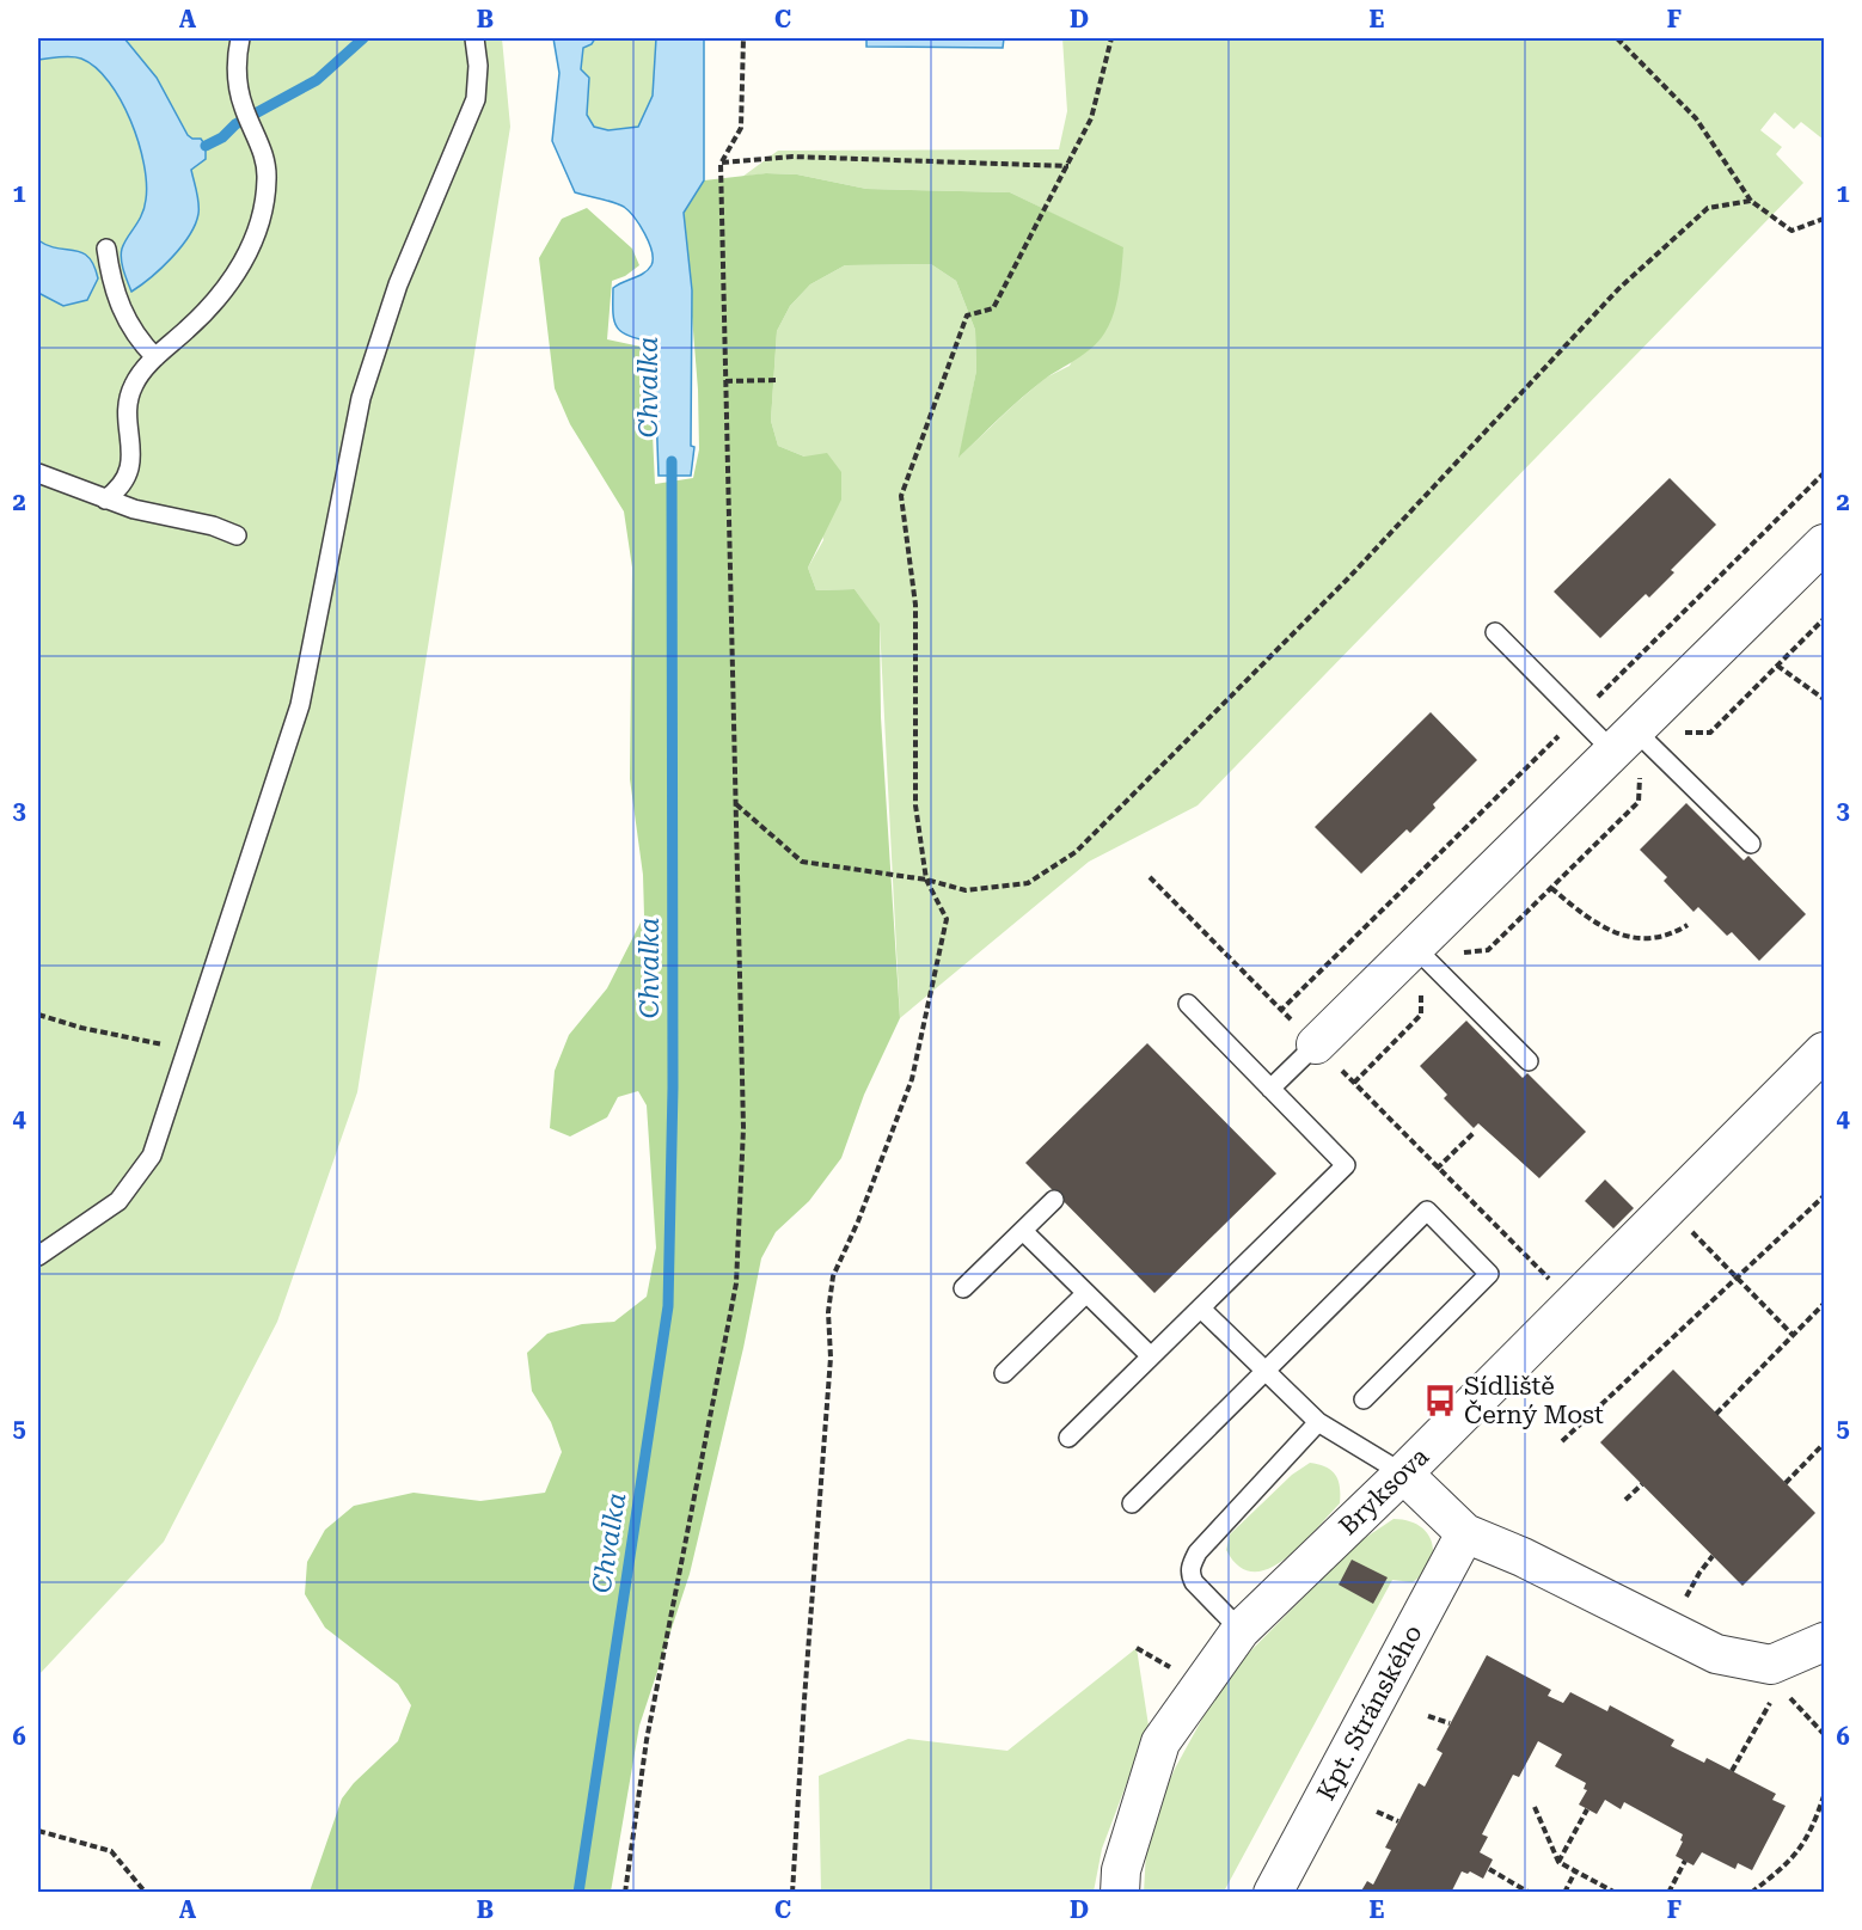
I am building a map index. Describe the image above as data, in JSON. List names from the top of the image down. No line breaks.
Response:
{"streets":{"street":["Bryksova","Kpt. Stránského"]},"water":["Chvalka"],"places":{"bus stop":["Sídliště Černý Most"]},"grid":{"columns":["A","B","C","D","E","F"],"rows":["1","2","3","4","5","6"]}}
